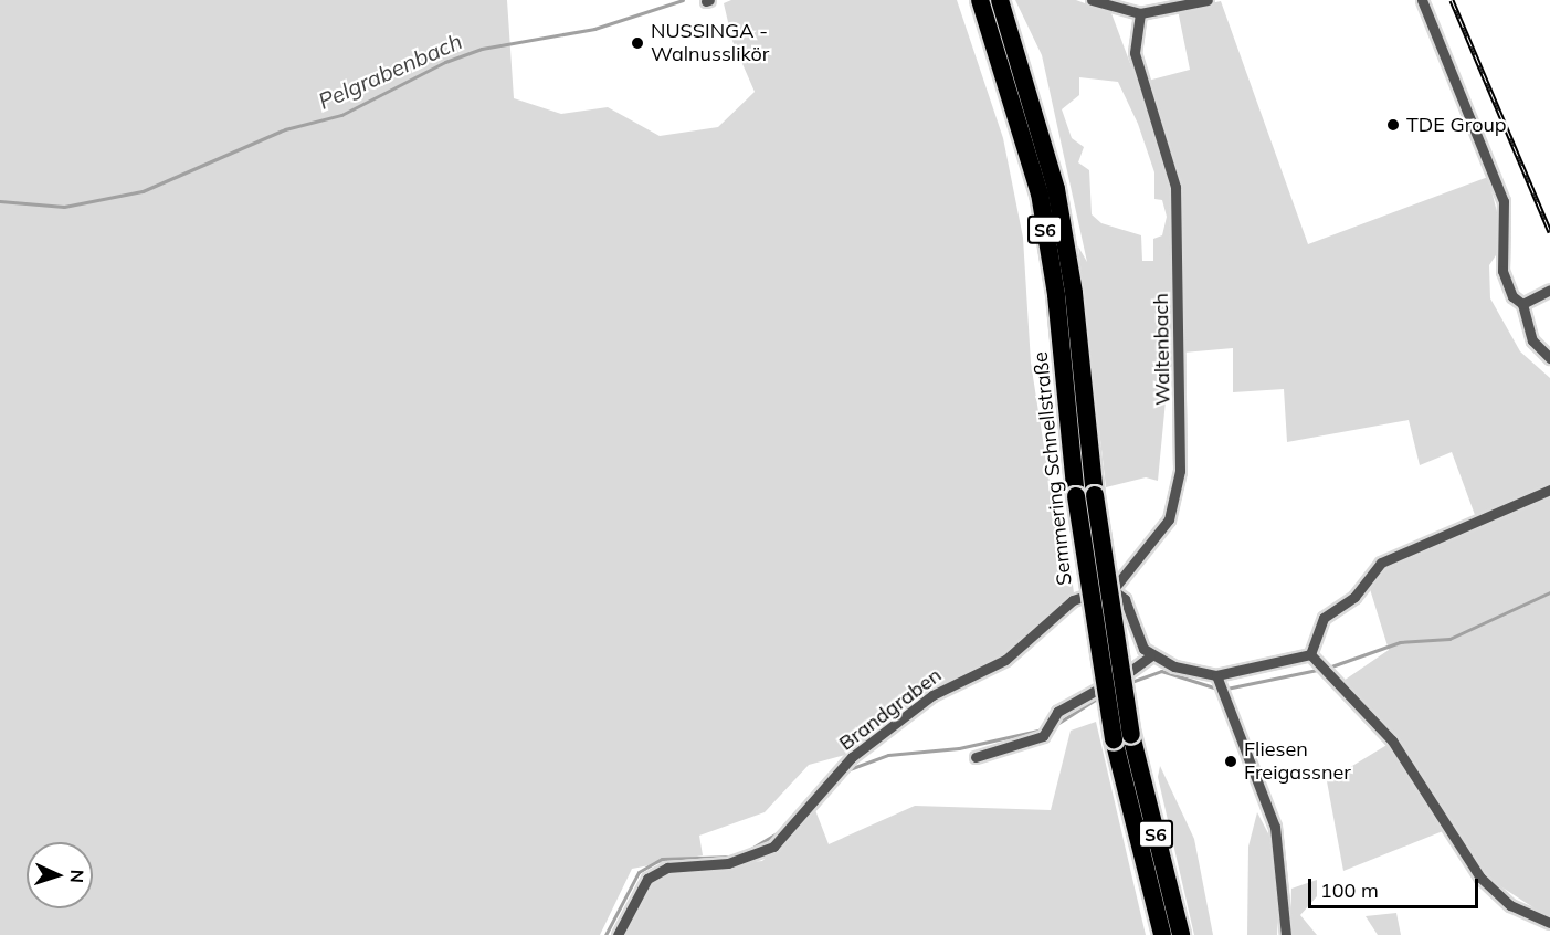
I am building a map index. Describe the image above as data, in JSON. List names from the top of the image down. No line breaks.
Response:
{"streets":{"highway":["S6","Semmering Schnellstraße"],"street":["Waltenbach","Brandgraben"]},"crossings":[["Waltenbach","Brandgraben"]],"water":["Pelgrabenbach"],"places":["NUSSINGA - Walnusslikör","TDE Group","Fliesen Freigassner"],"scale_bar":"100 m","north":"right"}
